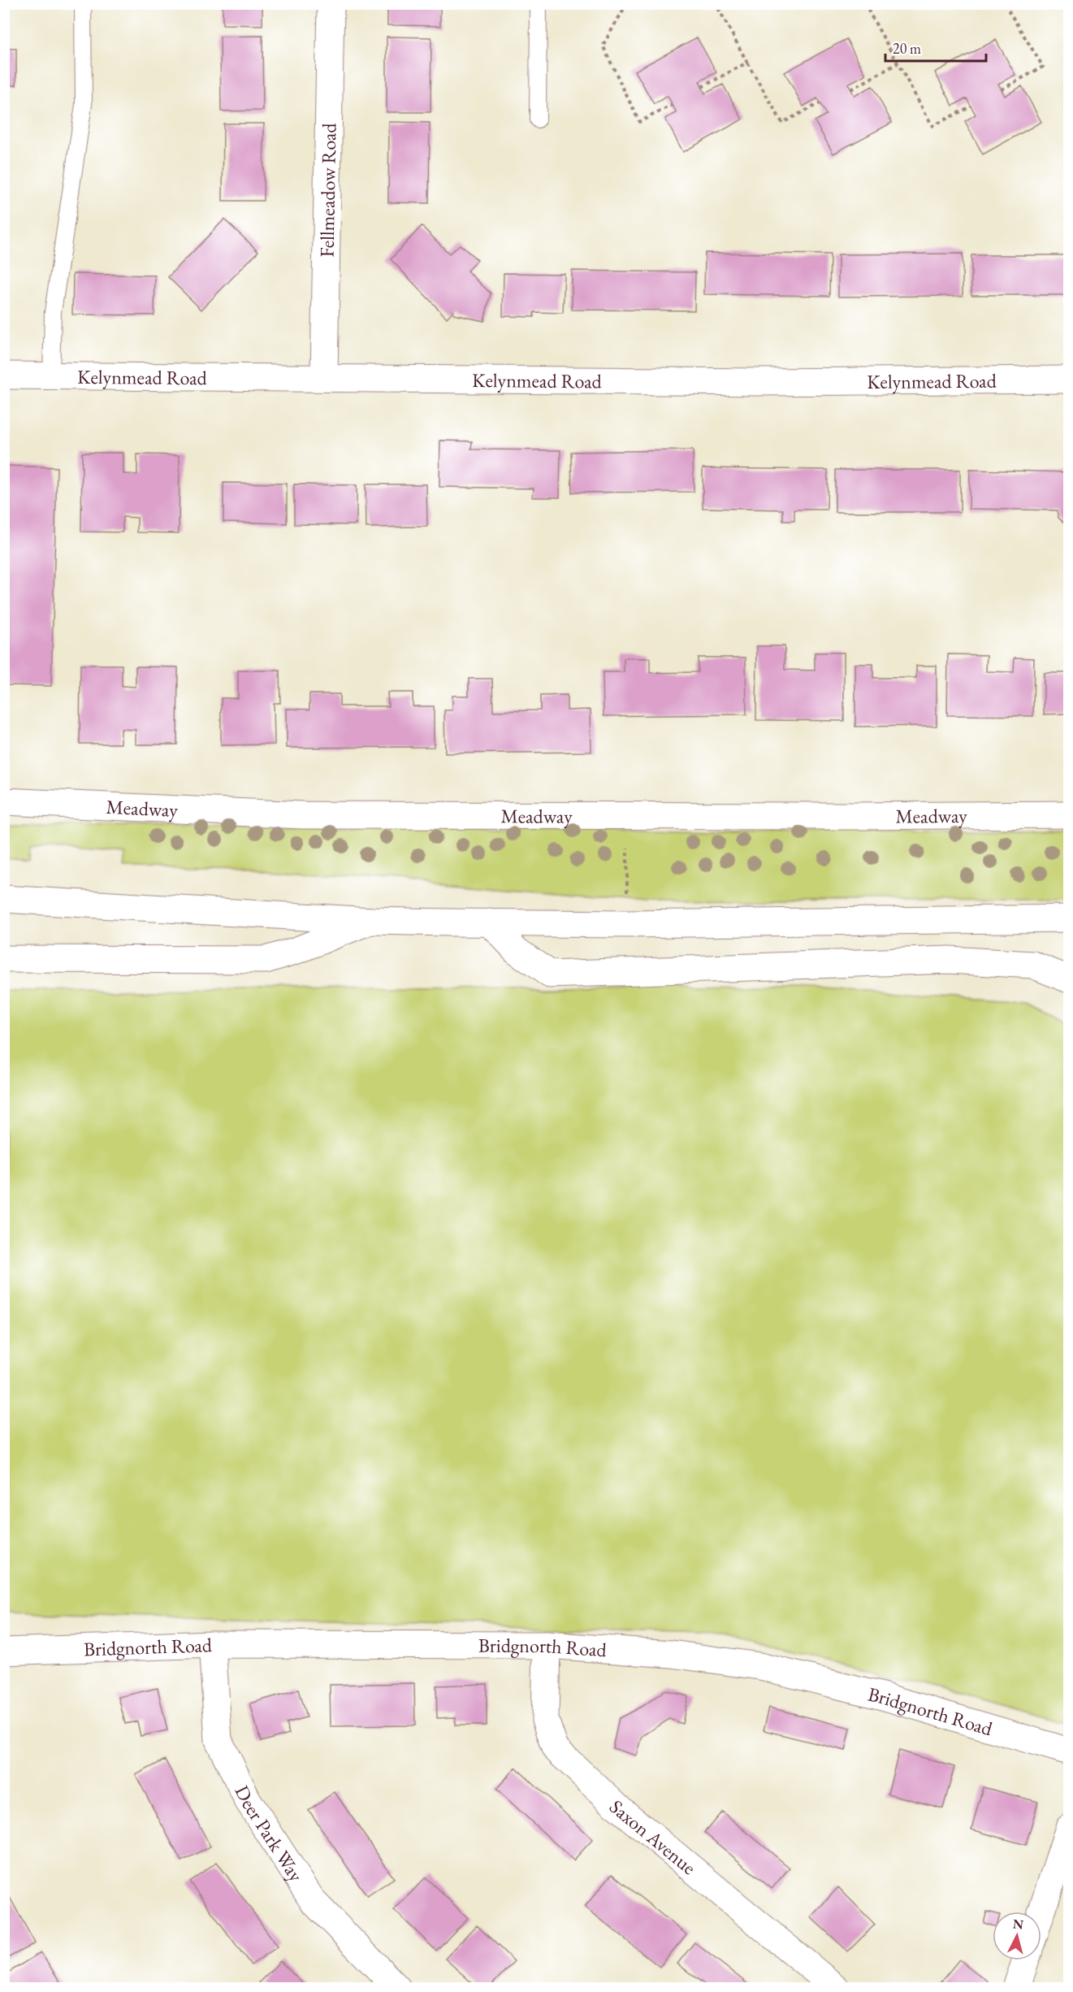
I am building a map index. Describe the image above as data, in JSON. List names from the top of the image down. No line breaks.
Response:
{"streets":{"street":["Fellmeadow Road","Kelynmead Road","Meadway","Bridgnorth Road","Deer Park Way","Saxon Avenue"]},"crossings":[["Fellmeadow Road","Kelynmead Road"],["Bridgnorth Road","Deer Park Way"],["Bridgnorth Road","Saxon Avenue"]],"scale_bar":"20 m","north":"top"}
